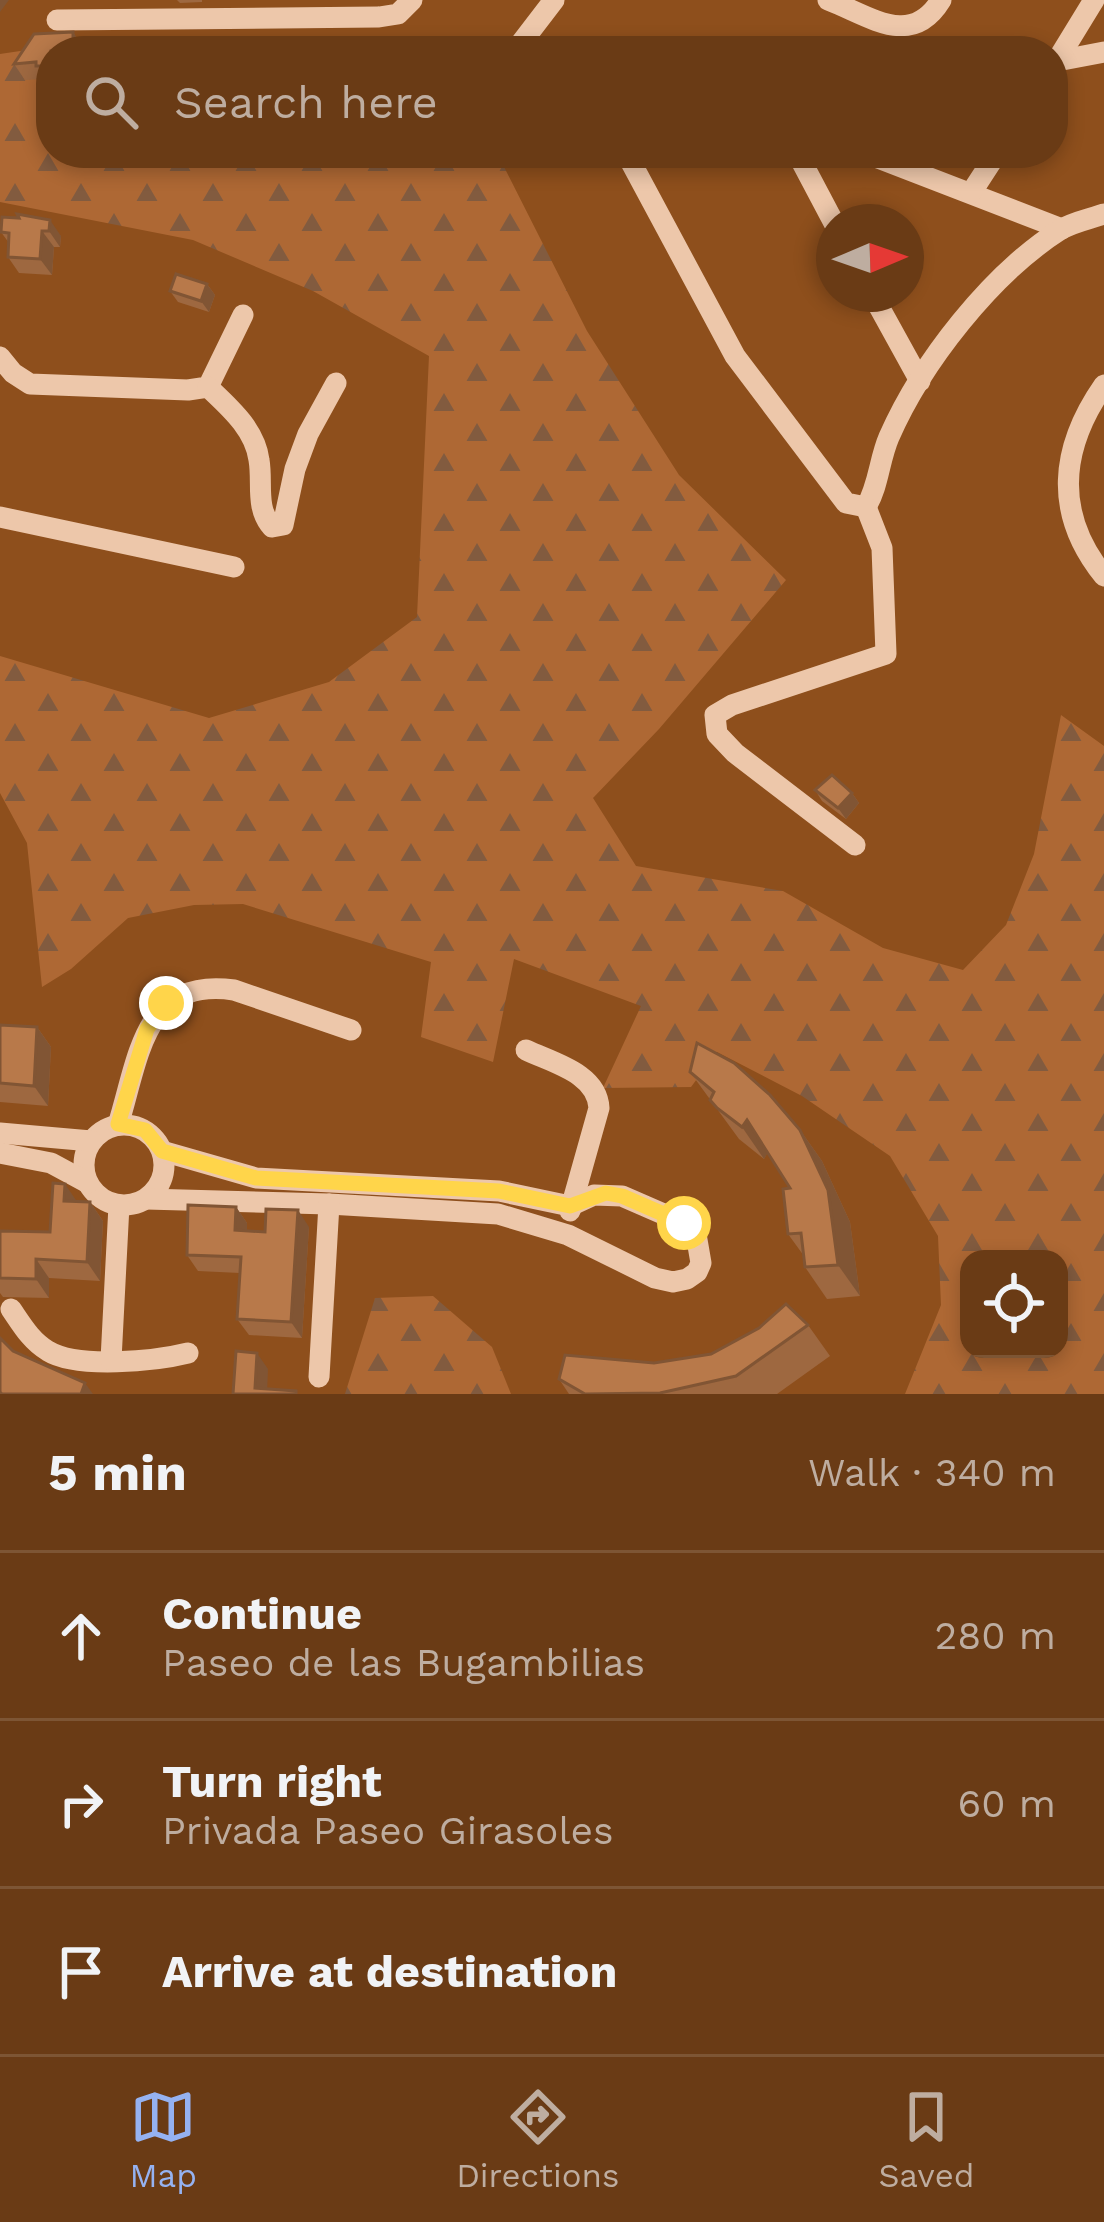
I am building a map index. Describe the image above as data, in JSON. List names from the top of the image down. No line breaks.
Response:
{"north":"right","page":{"search":"Search here","heading":["5 min","Walk · 340 m"],"list":[["Continue","Paseo de las Bugambilias","280 m"],["Turn right","Privada Paseo Girasoles","60 m"],"Arrive at destination"],"nav":["Map","Directions","Saved"]}}
